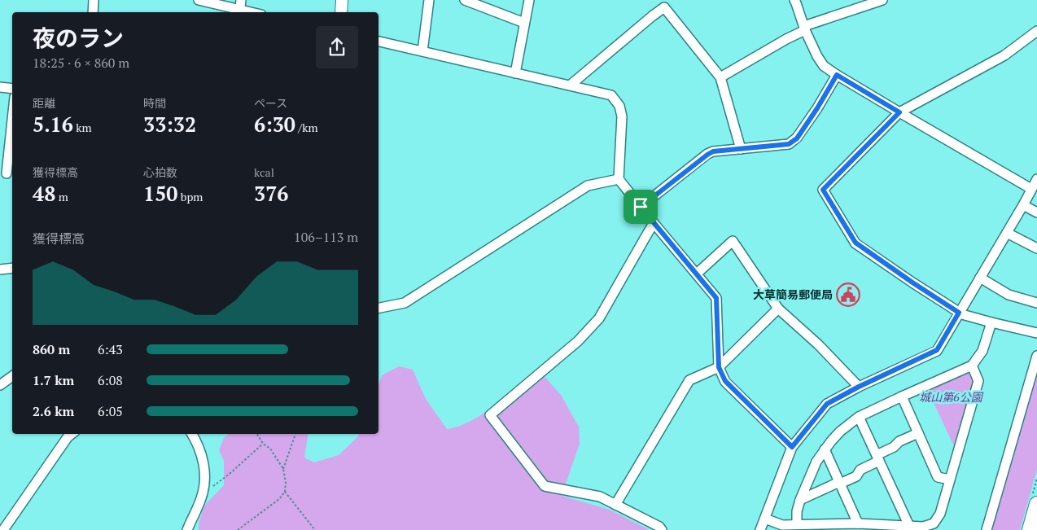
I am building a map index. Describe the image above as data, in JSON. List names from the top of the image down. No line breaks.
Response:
{"parks":["城山第6公園"],"places":{"public building":["大草簡易郵便局"]},"page":{"heading":["夜のラン","18:25 · 6 × 860 m"],"stats":[["距離","5.16 km"],["時間","33:32"],["ペース","6:30 /km"],["獲得標高","48 m"],["心拍数","150 bpm"],["kcal","376"]],"chart":["獲得標高","106–113 m"],"list":[{"name":"860 m","note":"6:43"},{"name":"1.7 km","note":"6:08"},{"name":"2.6 km","note":"6:05"}]}}
